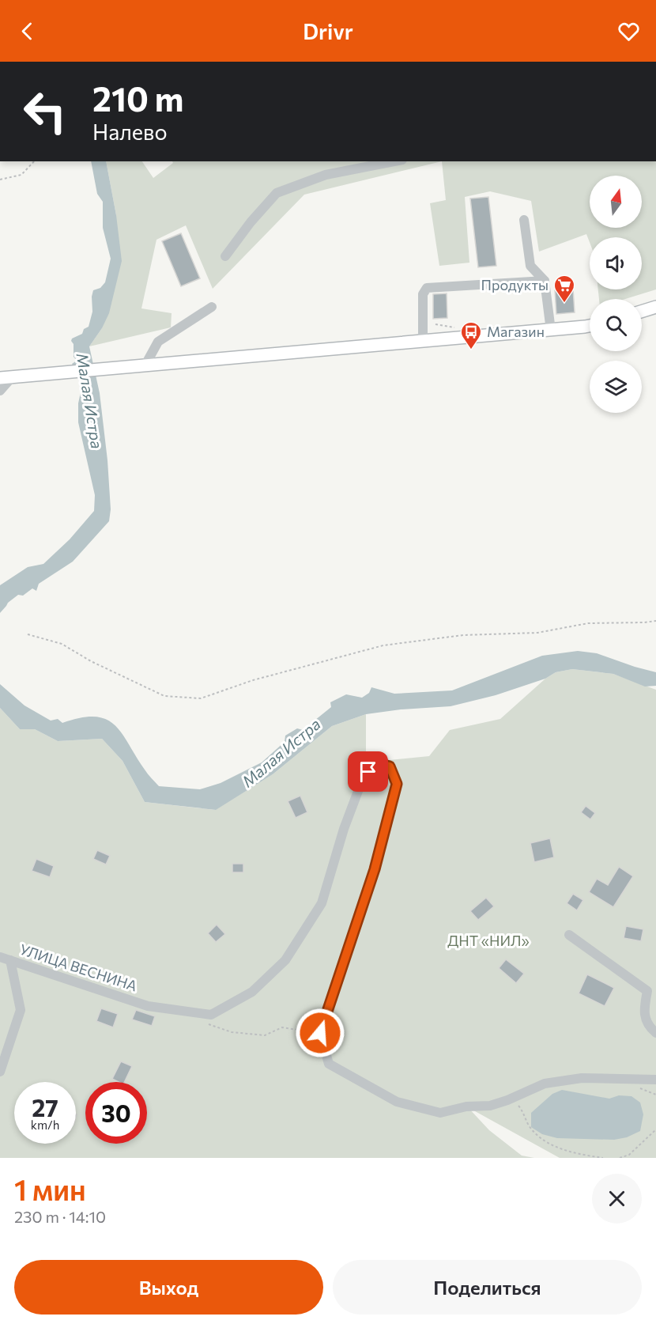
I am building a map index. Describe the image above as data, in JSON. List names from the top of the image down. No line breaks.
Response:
{"streets":{"street":["УЛИЦА ВЕСНИНА"]},"water":["Малая Истра"],"parks":["ДНТ «НИЛ»"],"places":{"supermarket":["Продукты"],"bus stop":["Магазин"]},"north":"top","page":{"header":"Drivr","turn":["210 m","Налево"],"speed":"27 km/h","limit":"30","heading":["1 мин","230 m · 14:10"],"buttons":["Выход","Поделиться"]}}
